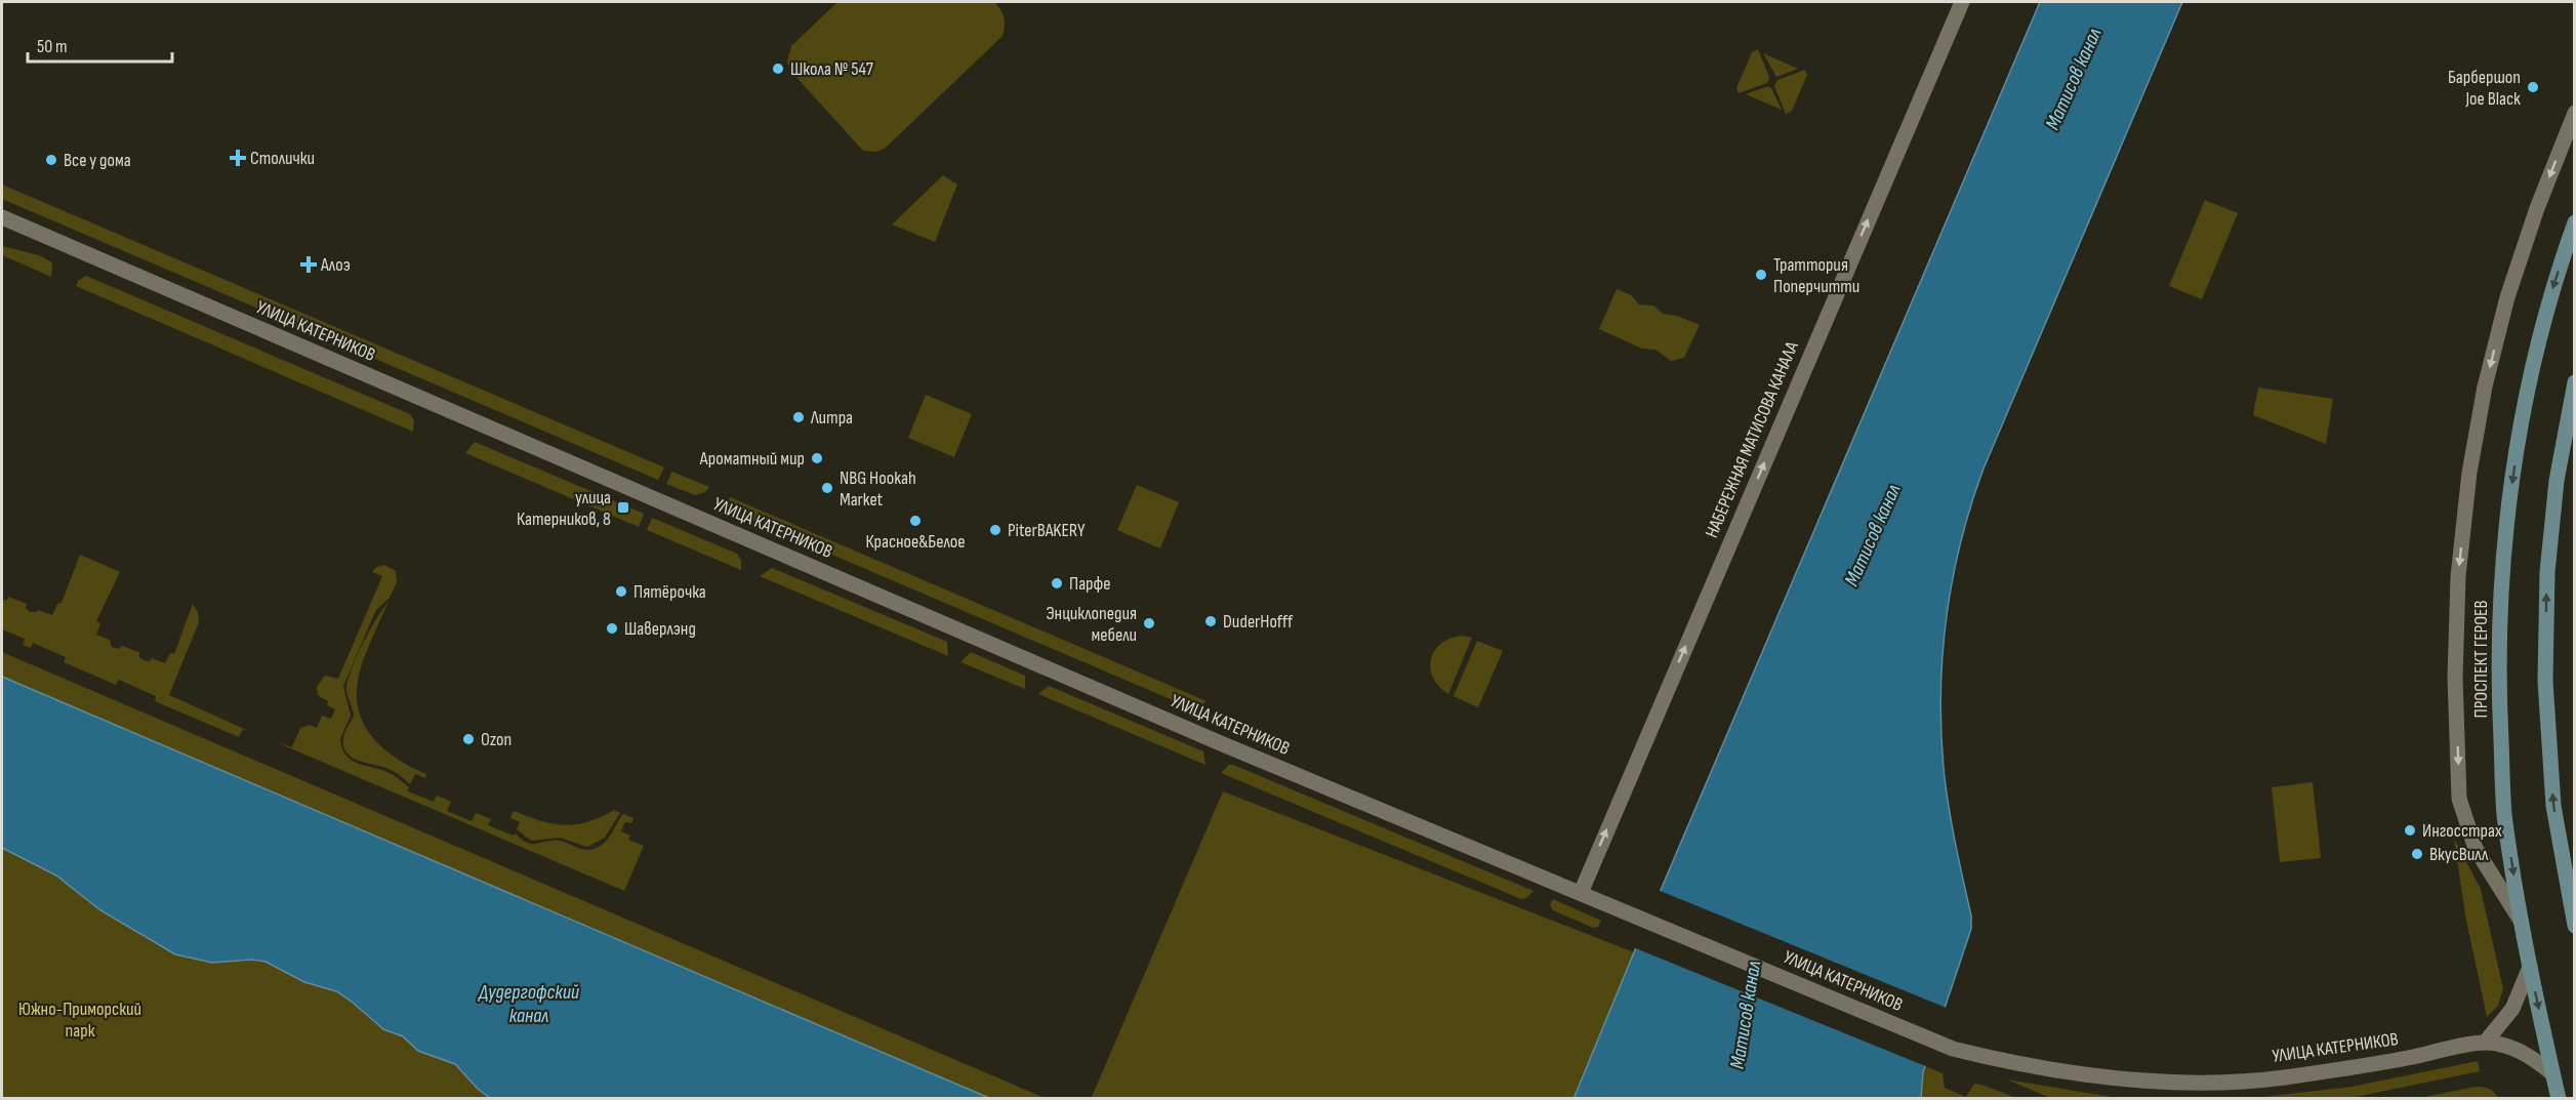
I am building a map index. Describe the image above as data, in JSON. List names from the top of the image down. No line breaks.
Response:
{"streets":{"street":["УЛИЦА КАТЕРНИКОВ","НАБЕРЕЖНАЯ МАТИСОВА КАНАЛА","ПРОСПЕКТ ГЕРОЕВ"]},"crossings":[["УЛИЦА КАТЕРНИКОВ","НАБЕРЕЖНАЯ МАТИСОВА КАНАЛА"],["УЛИЦА КАТЕРНИКОВ","ПРОСПЕКТ ГЕРОЕВ"]],"one_way":["НАБЕРЕЖНАЯ МАТИСОВА КАНАЛА"],"water":["Матисов канал","Дудергофский канал"],"parks":["Южно-Приморский парк"],"places":{"other":["Школа № 547","Барбершоп Joe Black","Все у дома","Траттория Поперчитти","Литра","Ароматный мир","NBG Hookah Market","Красное&Белое","PiterBAKERY","Парфе","Пятёрочка","DuderHofff","Энциклопедия мебели","Шаверлэнд","Ozon","Ингосстрах","ВкусВилл"],"health":["Столички","Алоэ"],"transit":["улица Катерников, 8"]},"scale_bar":"50 m"}
